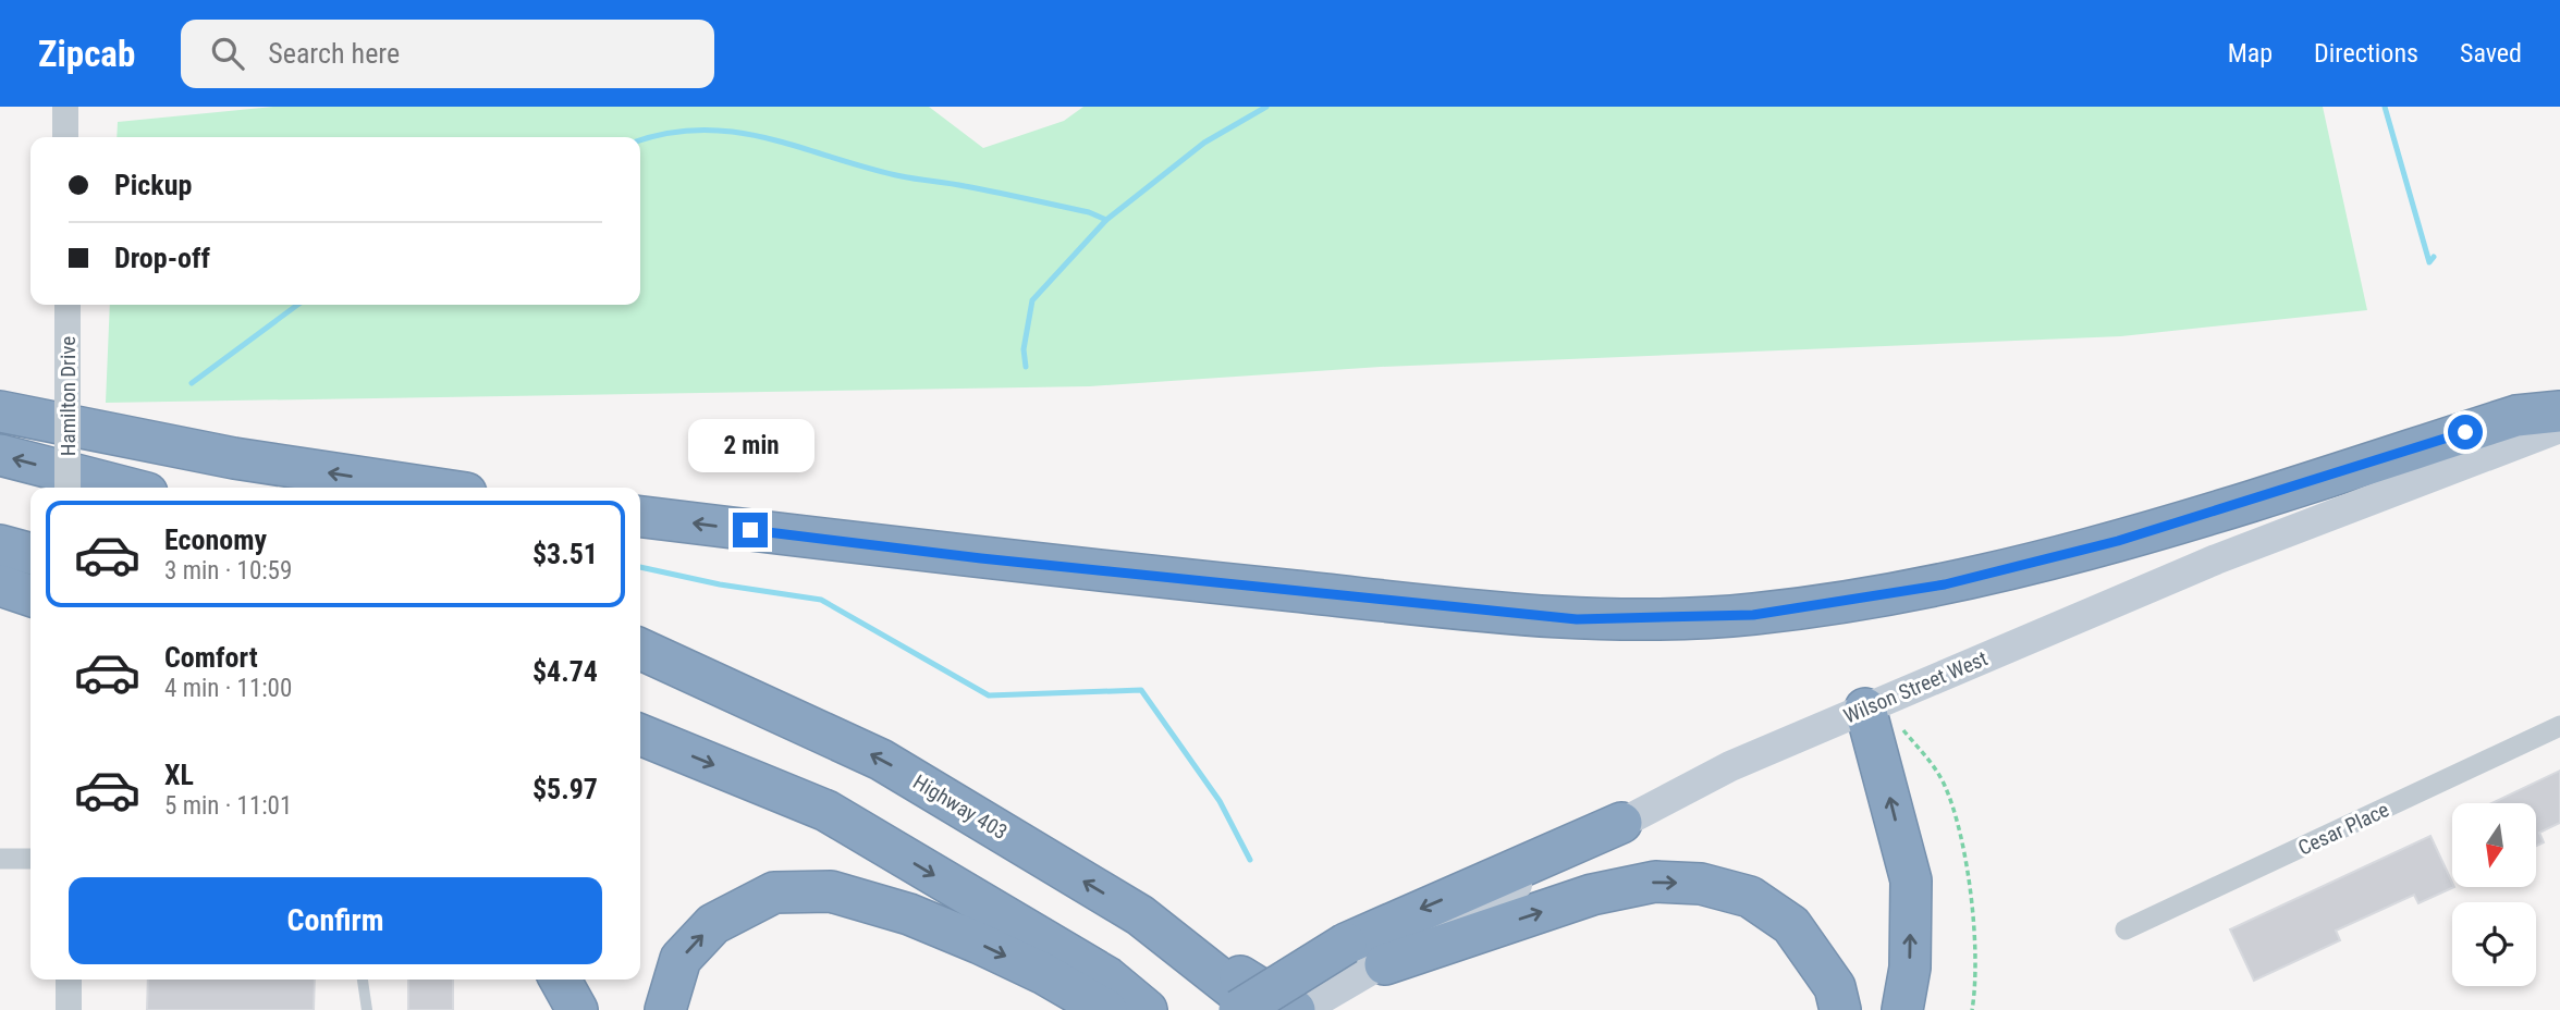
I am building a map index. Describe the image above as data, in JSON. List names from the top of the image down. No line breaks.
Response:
{"streets":{"highway":["Highway 403"],"main road":["Wilson Street West"],"street":["Hamilton Drive","Cesar Place"]},"north":"bottom","page":{"header":"Zipcab","search":"Search here","nav":["Map","Directions","Saved"],"banner":["Pickup","Drop-off"],"bubble":"2 min","list":[{"name":"Economy","note":"3 min · 10:59","value":"$3.51"},{"name":"Comfort","note":"4 min · 11:00","value":"$4.74"},{"name":"XL","note":"5 min · 11:01","value":"$5.97"}],"buttons":"Confirm"}}
